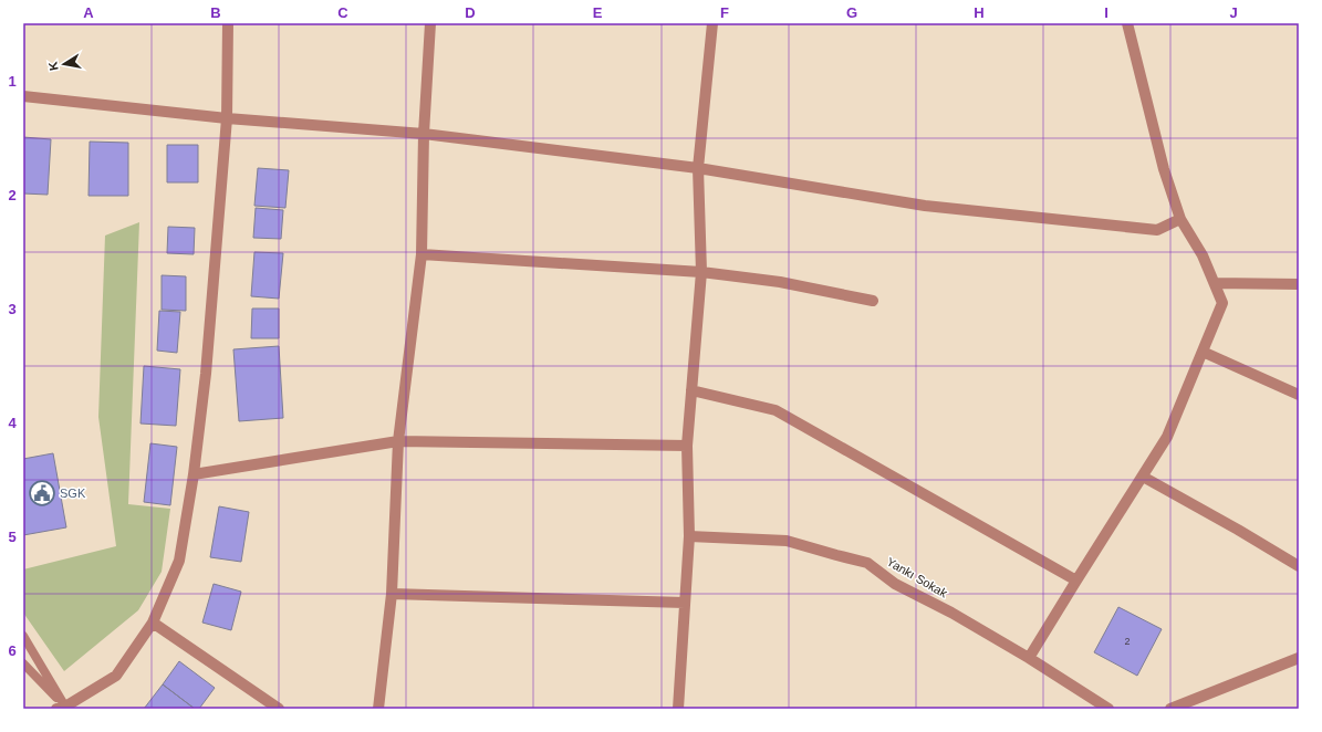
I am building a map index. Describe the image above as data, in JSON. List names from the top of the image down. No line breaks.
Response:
{"streets":{"street":["Yankı Sokak"]},"places":{"public building":["SGK"]},"house_numbers":["2"],"north":"left","grid":{"columns":["A","B","C","D","E","F","G","H","I","J"],"rows":["1","2","3","4","5","6"]}}
